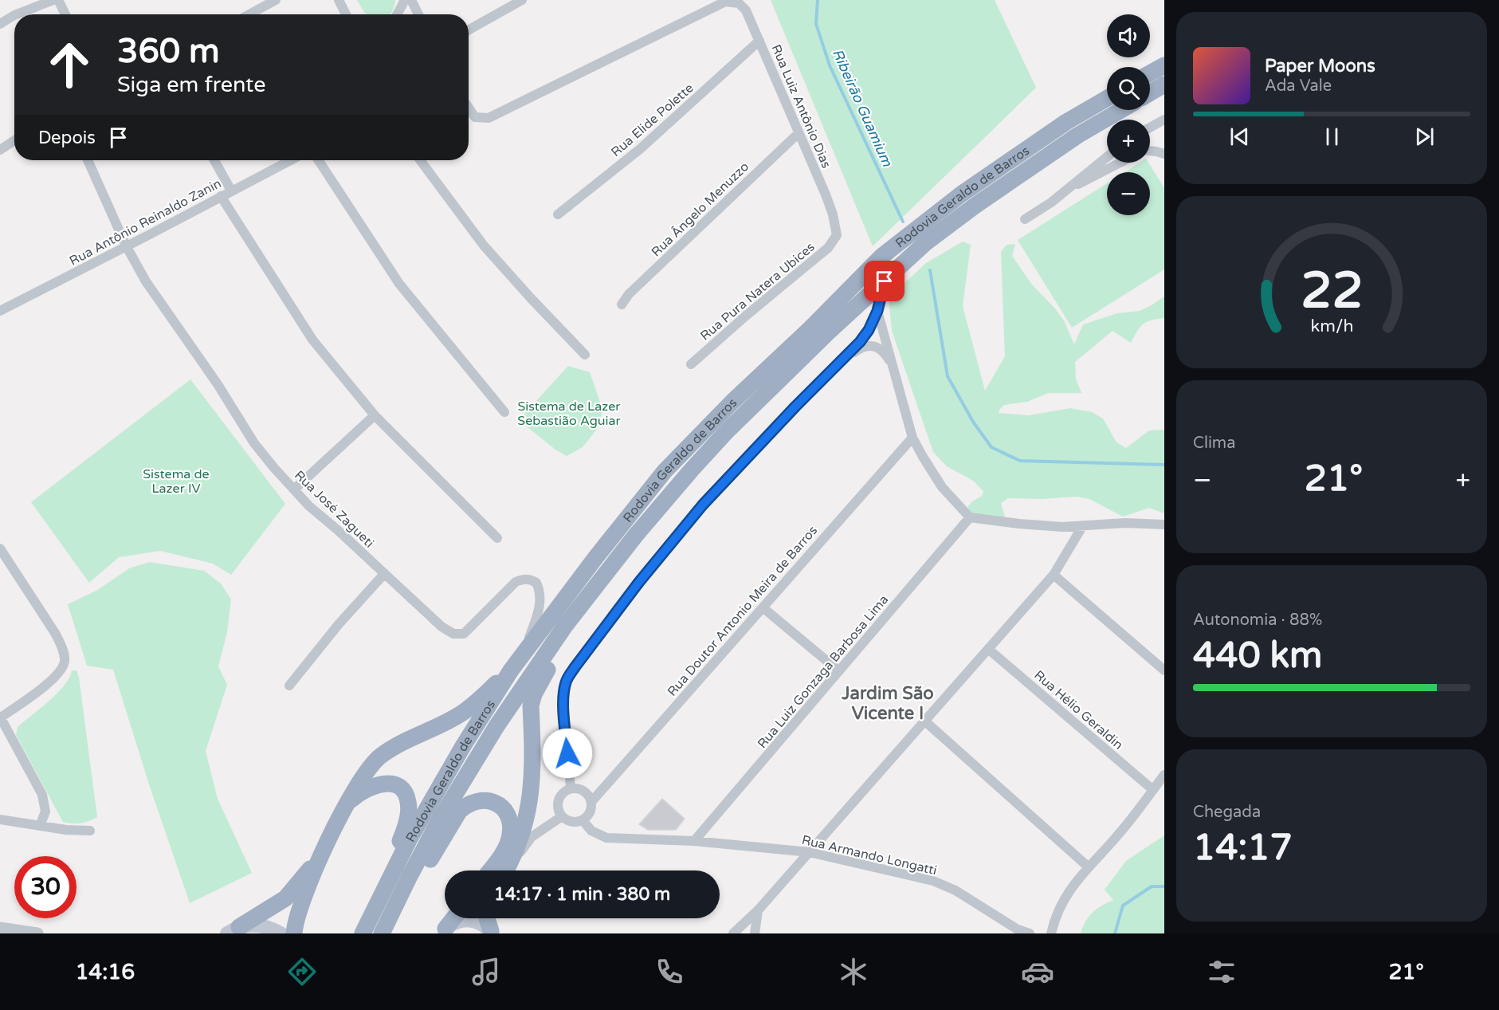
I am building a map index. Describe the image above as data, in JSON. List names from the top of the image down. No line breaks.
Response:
{"streets":{"highway":["Rodovia Geraldo de Barros"],"street":["Rua Luiz Antônio Dias","Rua Elide Polette","Rua Ângelo Menuzzo","Rua Antônio Reinaldo Zanin","Rua Pura Natera Ubices","Rua José Zagueti","Rua Doutor Antonio Meira de Barros","Rua Luiz Gonzaga Barbosa Lima","Rua Hélio Geraldin","Rua Armando Longatti"]},"crossings":[["Rua Luiz Antônio Dias","Rua Elide Polette"],["Rua Luiz Antônio Dias","Rua Ângelo Menuzzo"],["Rua Luiz Antônio Dias","Rua Pura Natera Ubices"],["Rodovia Geraldo de Barros","Rua José Zagueti"],["Rua Antônio Reinaldo Zanin","Rua José Zagueti"],["Rua Doutor Antonio Meira de Barros","Rua Armando Longatti"],["Rua Luiz Gonzaga Barbosa Lima","Rua Armando Longatti"]],"districts":["Jardim São Vicente I"],"water":["Ribeirão Guamium"],"parks":["Sistema de Lazer Sebastião Aguiar","Sistema de Lazer IV"],"page":{"map_buttons":["+","−"],"turn":["360 m","Siga em frente"],"song":["Paper Moons","Ada Vale"],"then":"Depois","tile":["Clima",["Autonomia · 88%","440 km"],["Chegada","14:17"]],"heat":["−","21°","+"],"limit":"30","trip":"14:17 · 1 min · 380 m","tabs":["14:16","21°"],"gauge":["22","km/h"]}}
